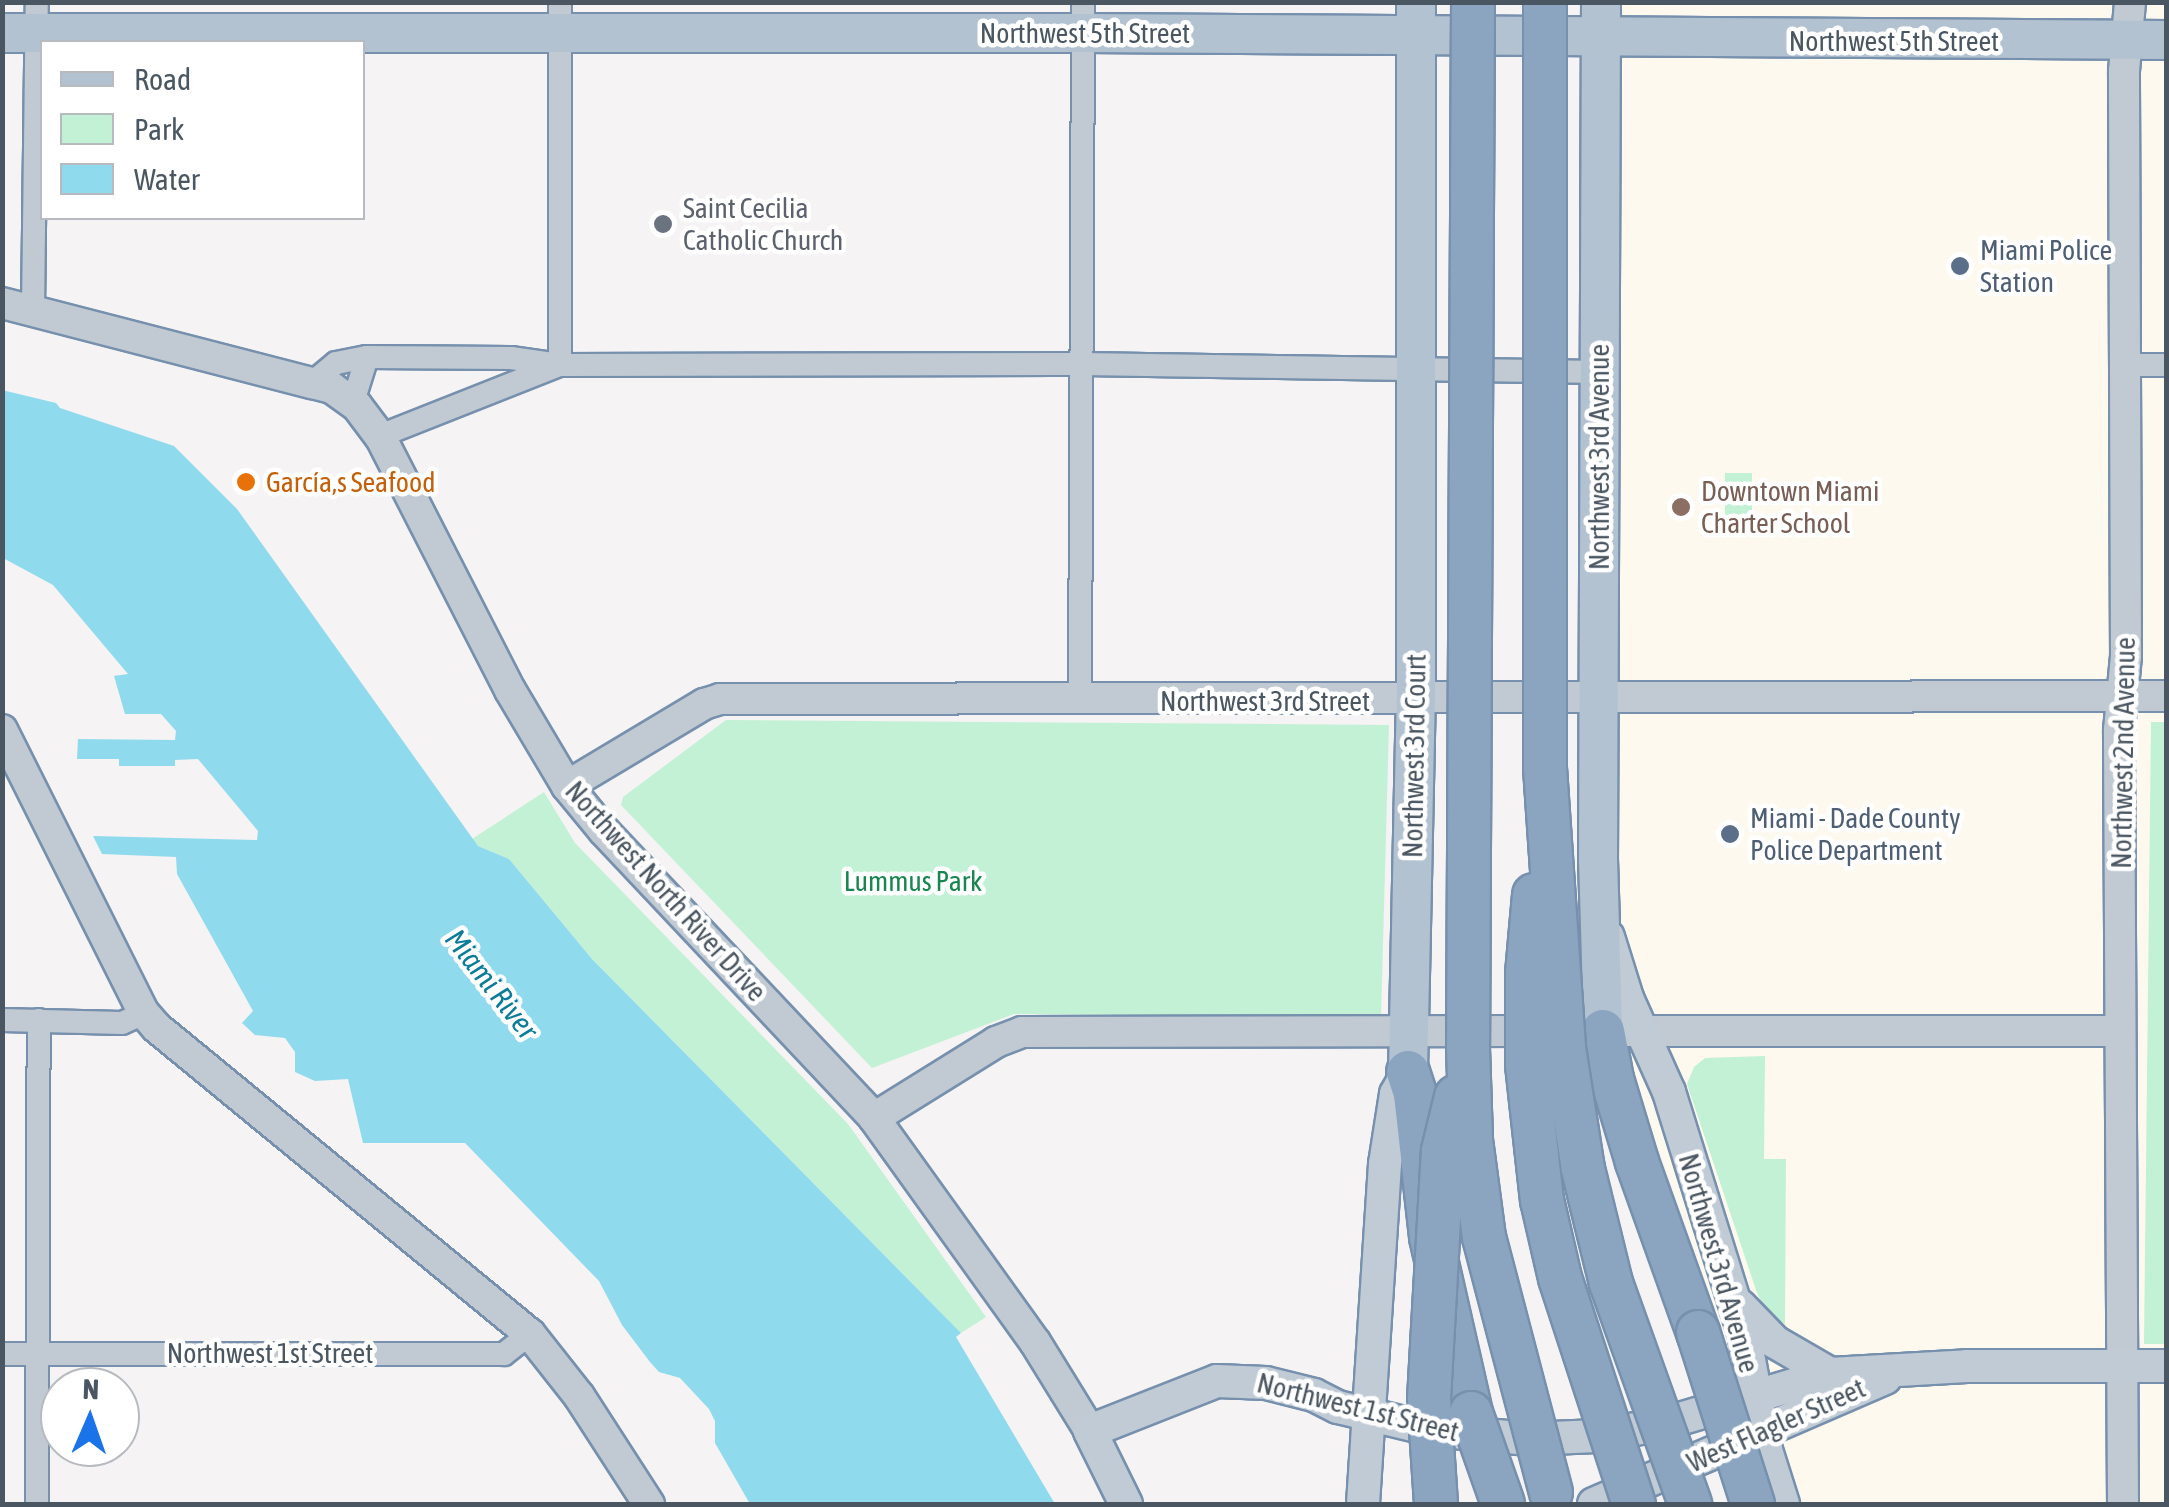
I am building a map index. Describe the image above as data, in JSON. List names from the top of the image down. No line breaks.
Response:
{"streets":{"main road":["Northwest 5th Street","Northwest 3rd Avenue","Northwest 3rd Court","Northwest North River Drive","Northwest 1st Street","West Flagler Street"],"street":["Northwest 3rd Street","Northwest 2nd Avenue"]},"crossings":[["Northwest 5th Street","Northwest 3rd Avenue"],["Northwest 5th Street","Northwest 2nd Avenue"],["Northwest 5th Street","Northwest 3rd Court"],["Northwest 3rd Avenue","Northwest 3rd Street"],["Northwest 3rd Avenue","Northwest 1st Street"],["Northwest 3rd Avenue","West Flagler Street"],["Northwest 3rd Street","Northwest 2nd Avenue"],["Northwest 3rd Street","Northwest 3rd Court"],["Northwest 3rd Street","Northwest North River Drive"],["Northwest 2nd Avenue","Northwest 1st Street"],["Northwest 3rd Court","Northwest 1st Street"],["Northwest North River Drive","Northwest 1st Street"],["Northwest 1st Street","West Flagler Street"]],"water":["Miami River"],"parks":["Lummus Park"],"places":["Saint Cecilia Catholic Church","Miami Police Station","García,s Seafood","Downtown Miami Charter School","Miami - Dade County Police Department"],"legend":["Road","Park","Water"],"north":"top"}
